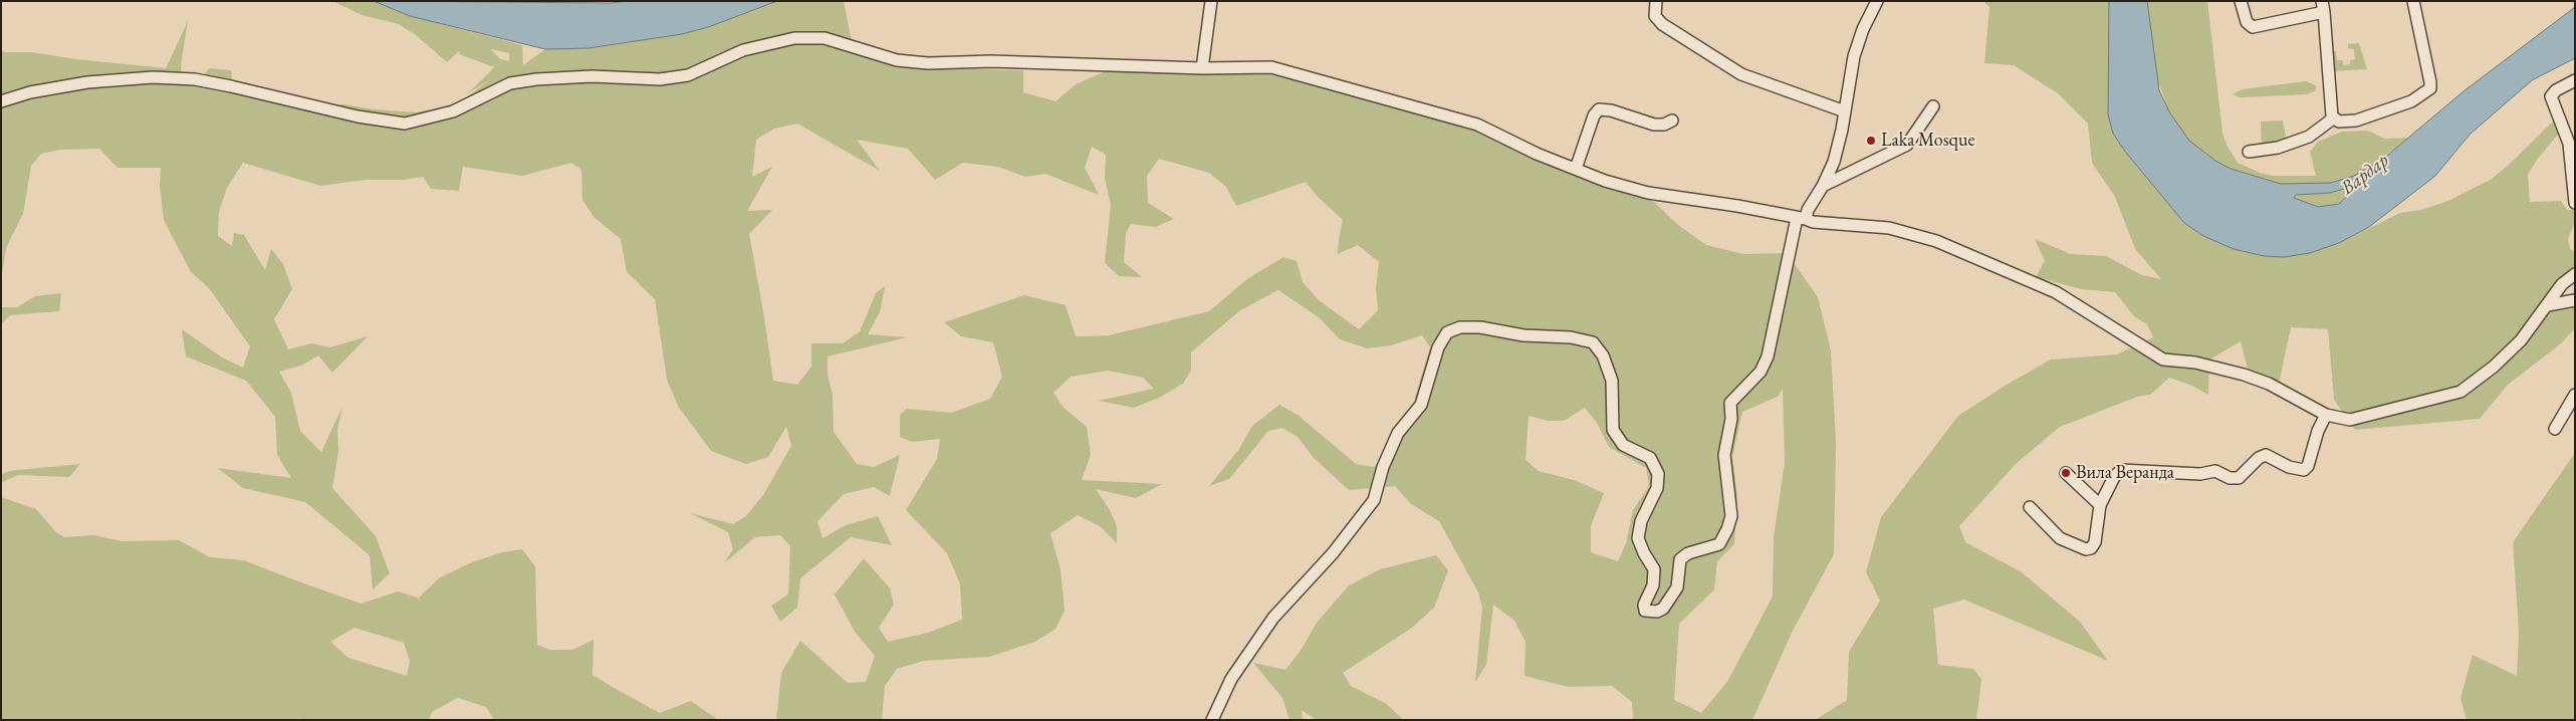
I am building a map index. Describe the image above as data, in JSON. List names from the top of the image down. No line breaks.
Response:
{"water":["Вардар"],"places":["Laka Mosque","Вила Веранда"]}
